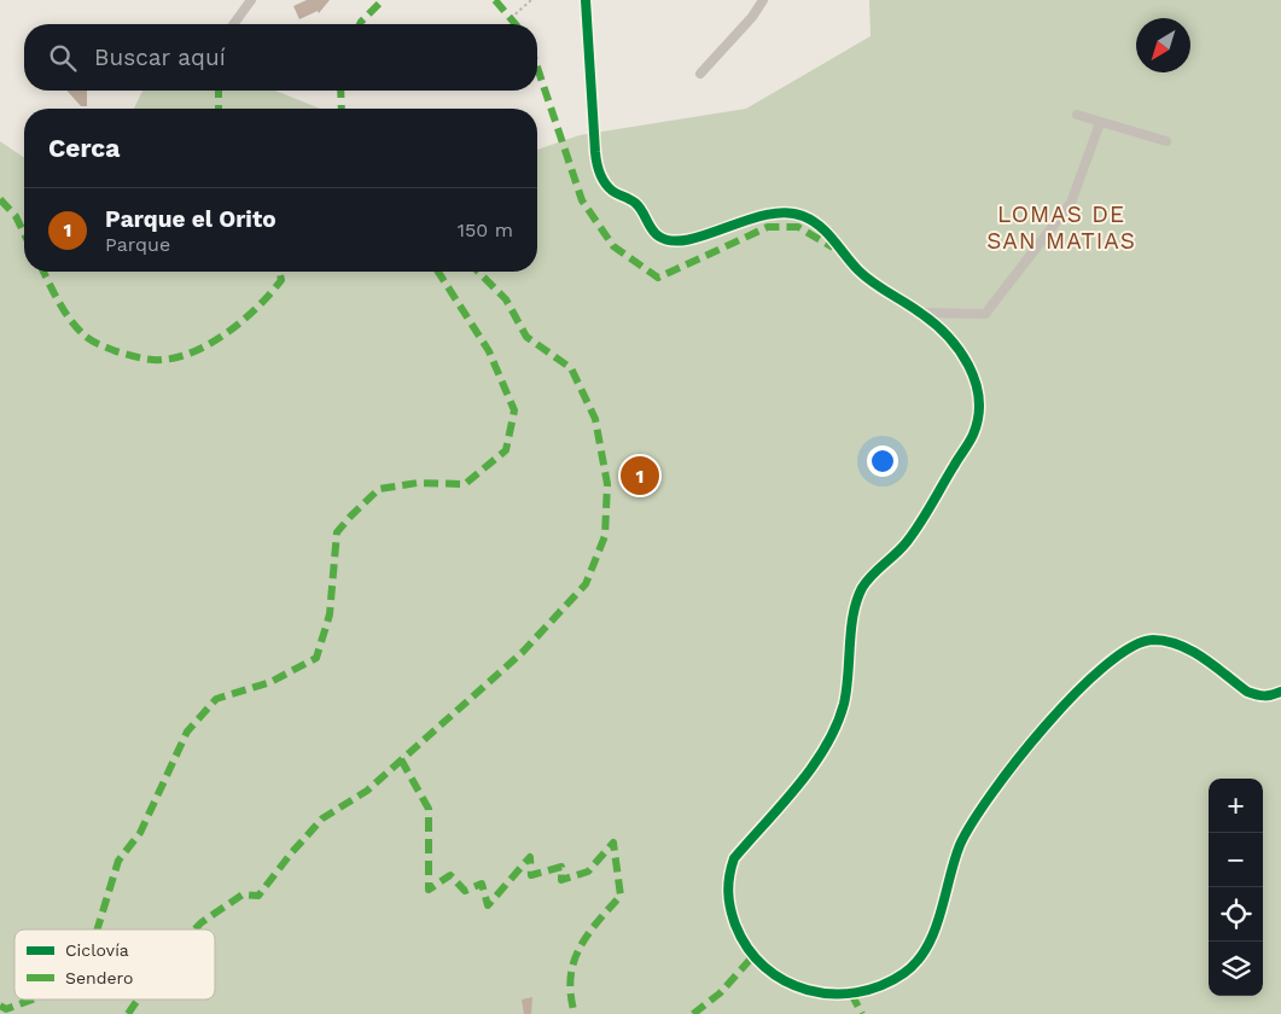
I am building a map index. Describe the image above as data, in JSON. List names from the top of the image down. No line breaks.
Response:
{"districts":["LOMAS DE SAN MATIAS"],"legend":["Ciclovía","Sendero"],"north":"bottom left","page":{"search":"Buscar aquí","heading":"Cerca","list":[{"mark":"1","name":"Parque el Orito","note":"Parque","value":"150 m"}],"pins":"1","map_buttons":["+","−"]}}
